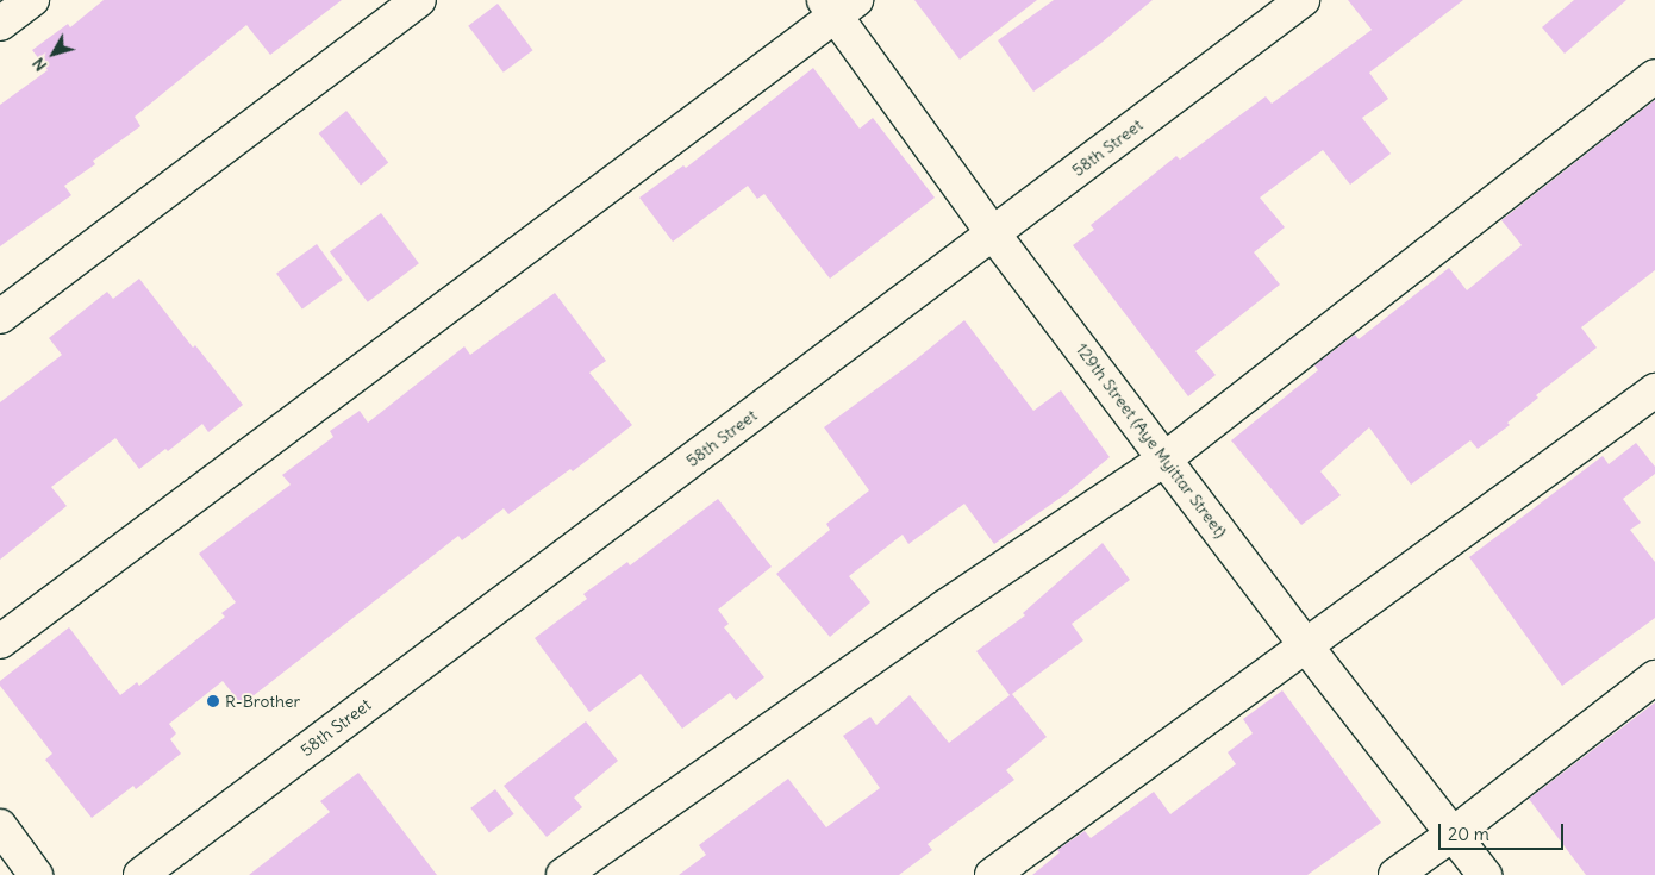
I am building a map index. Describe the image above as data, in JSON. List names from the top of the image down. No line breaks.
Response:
{"streets":{"street":["58th Street","129th Street (Aye Myittar Street)"]},"crossings":[["58th Street","129th Street (Aye Myittar Street)"]],"places":["R-Brother"],"scale_bar":"20 m","north":"bottom left"}
